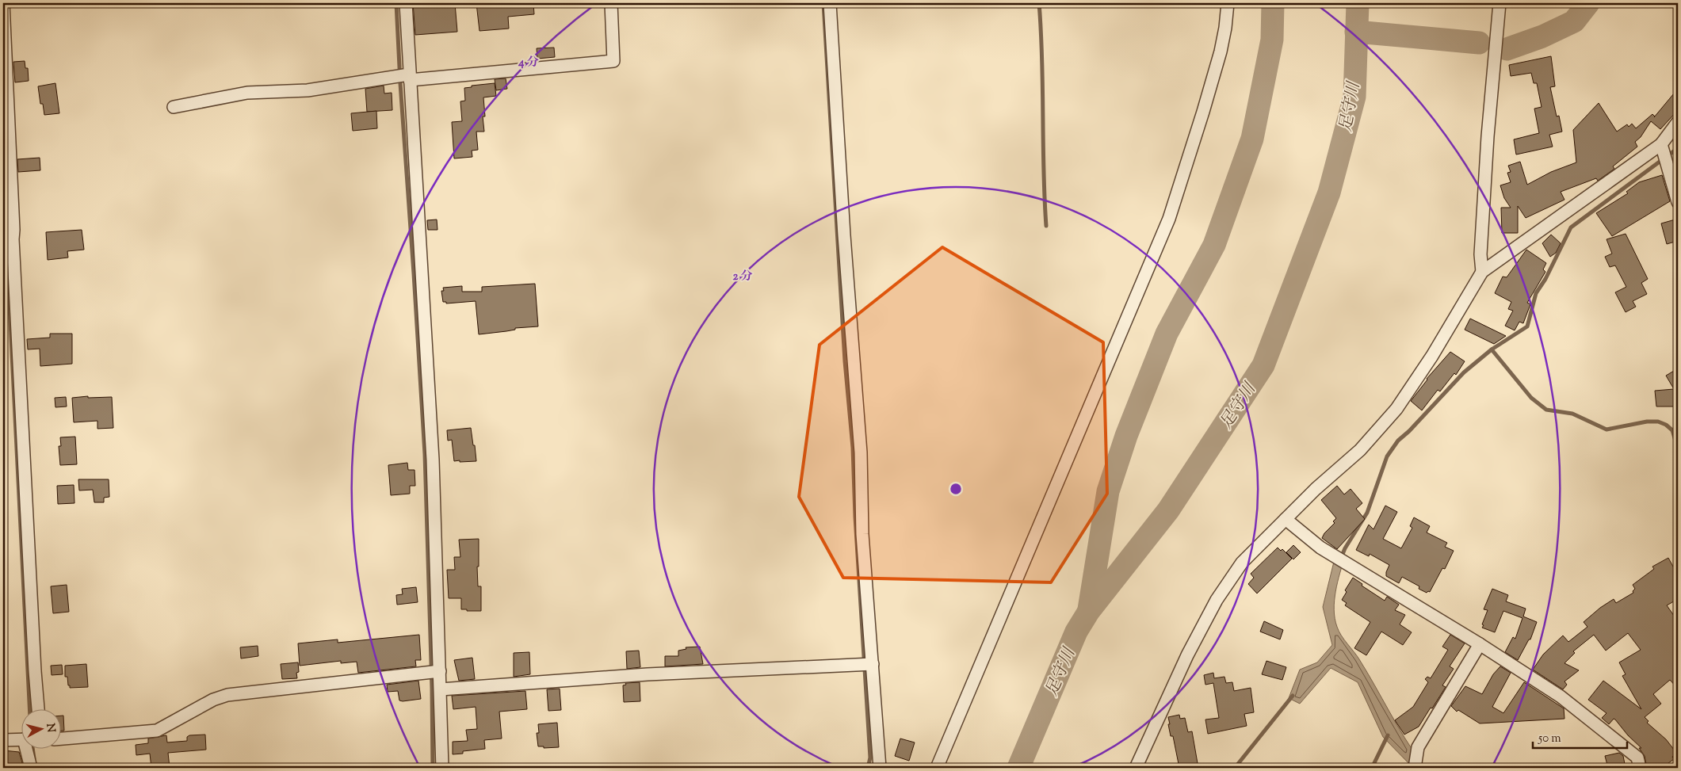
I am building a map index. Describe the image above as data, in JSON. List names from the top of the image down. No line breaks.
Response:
{"water":["足守川"],"scale_bar":"50 m","north":"right","rings":["4 分","2 分"]}
